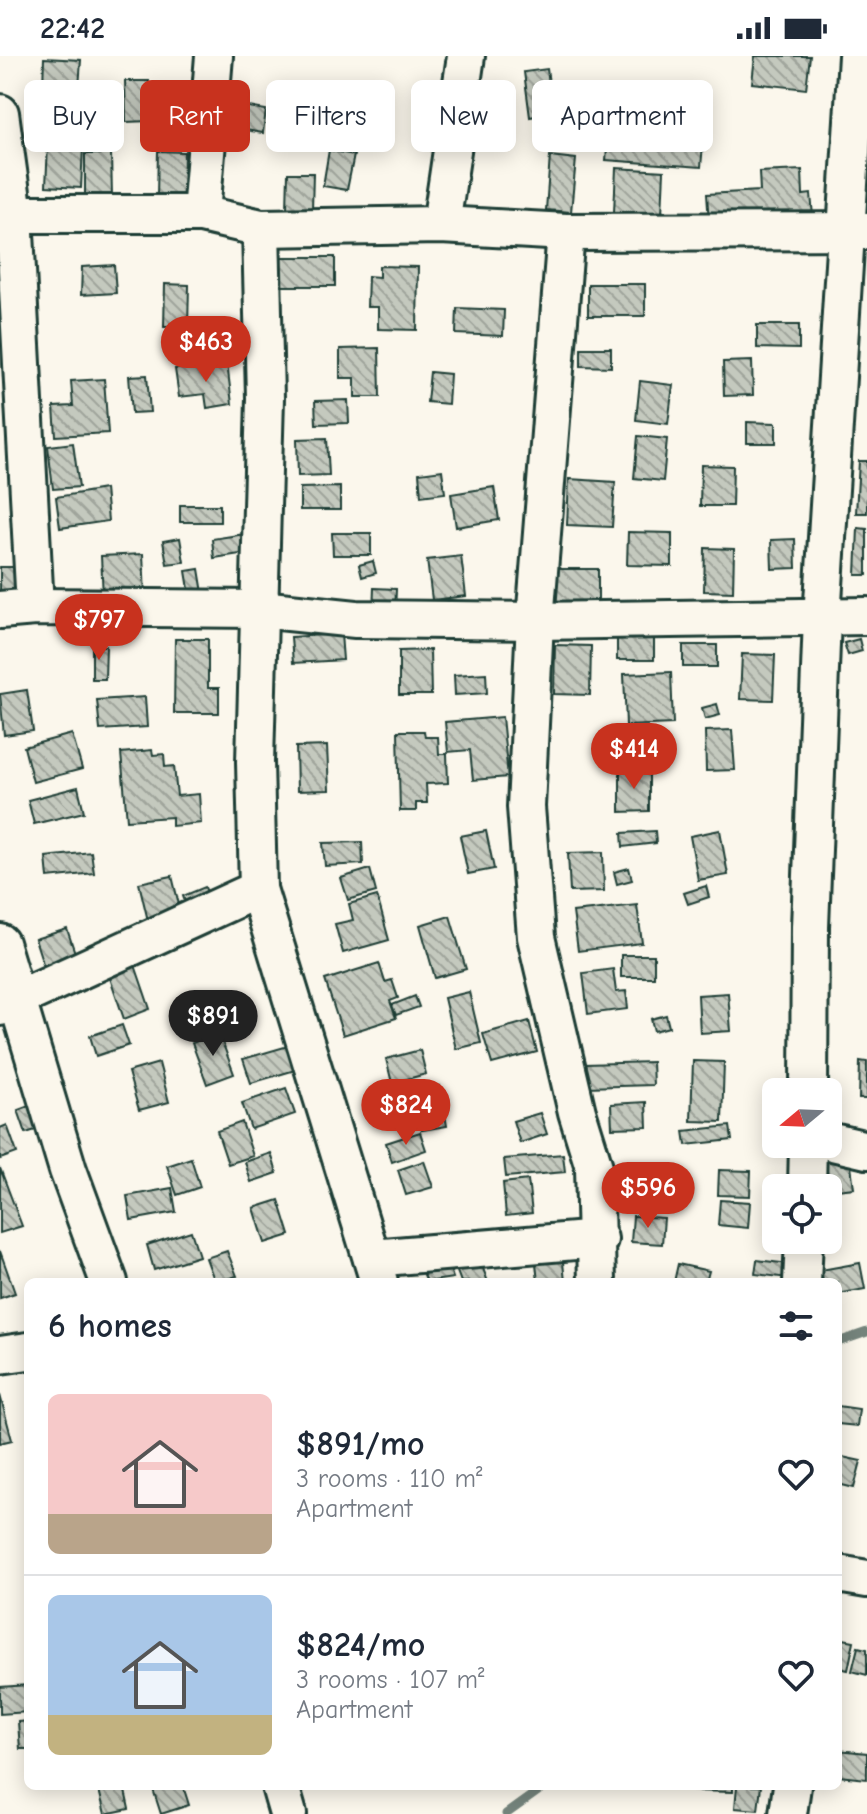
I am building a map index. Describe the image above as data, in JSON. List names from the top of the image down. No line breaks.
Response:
{"north":"left","page":{"status":"22:42","chip":["Buy","Rent","Filters","New","Apartment"],"price":["$463","$797","$414","$891","$824","$596"],"heading":"6 homes","list":[{"name":"$891/mo","note":"3 rooms · 110 m² · Apartment"},{"name":"$824/mo","note":"3 rooms · 107 m² · Apartment"}]}}
